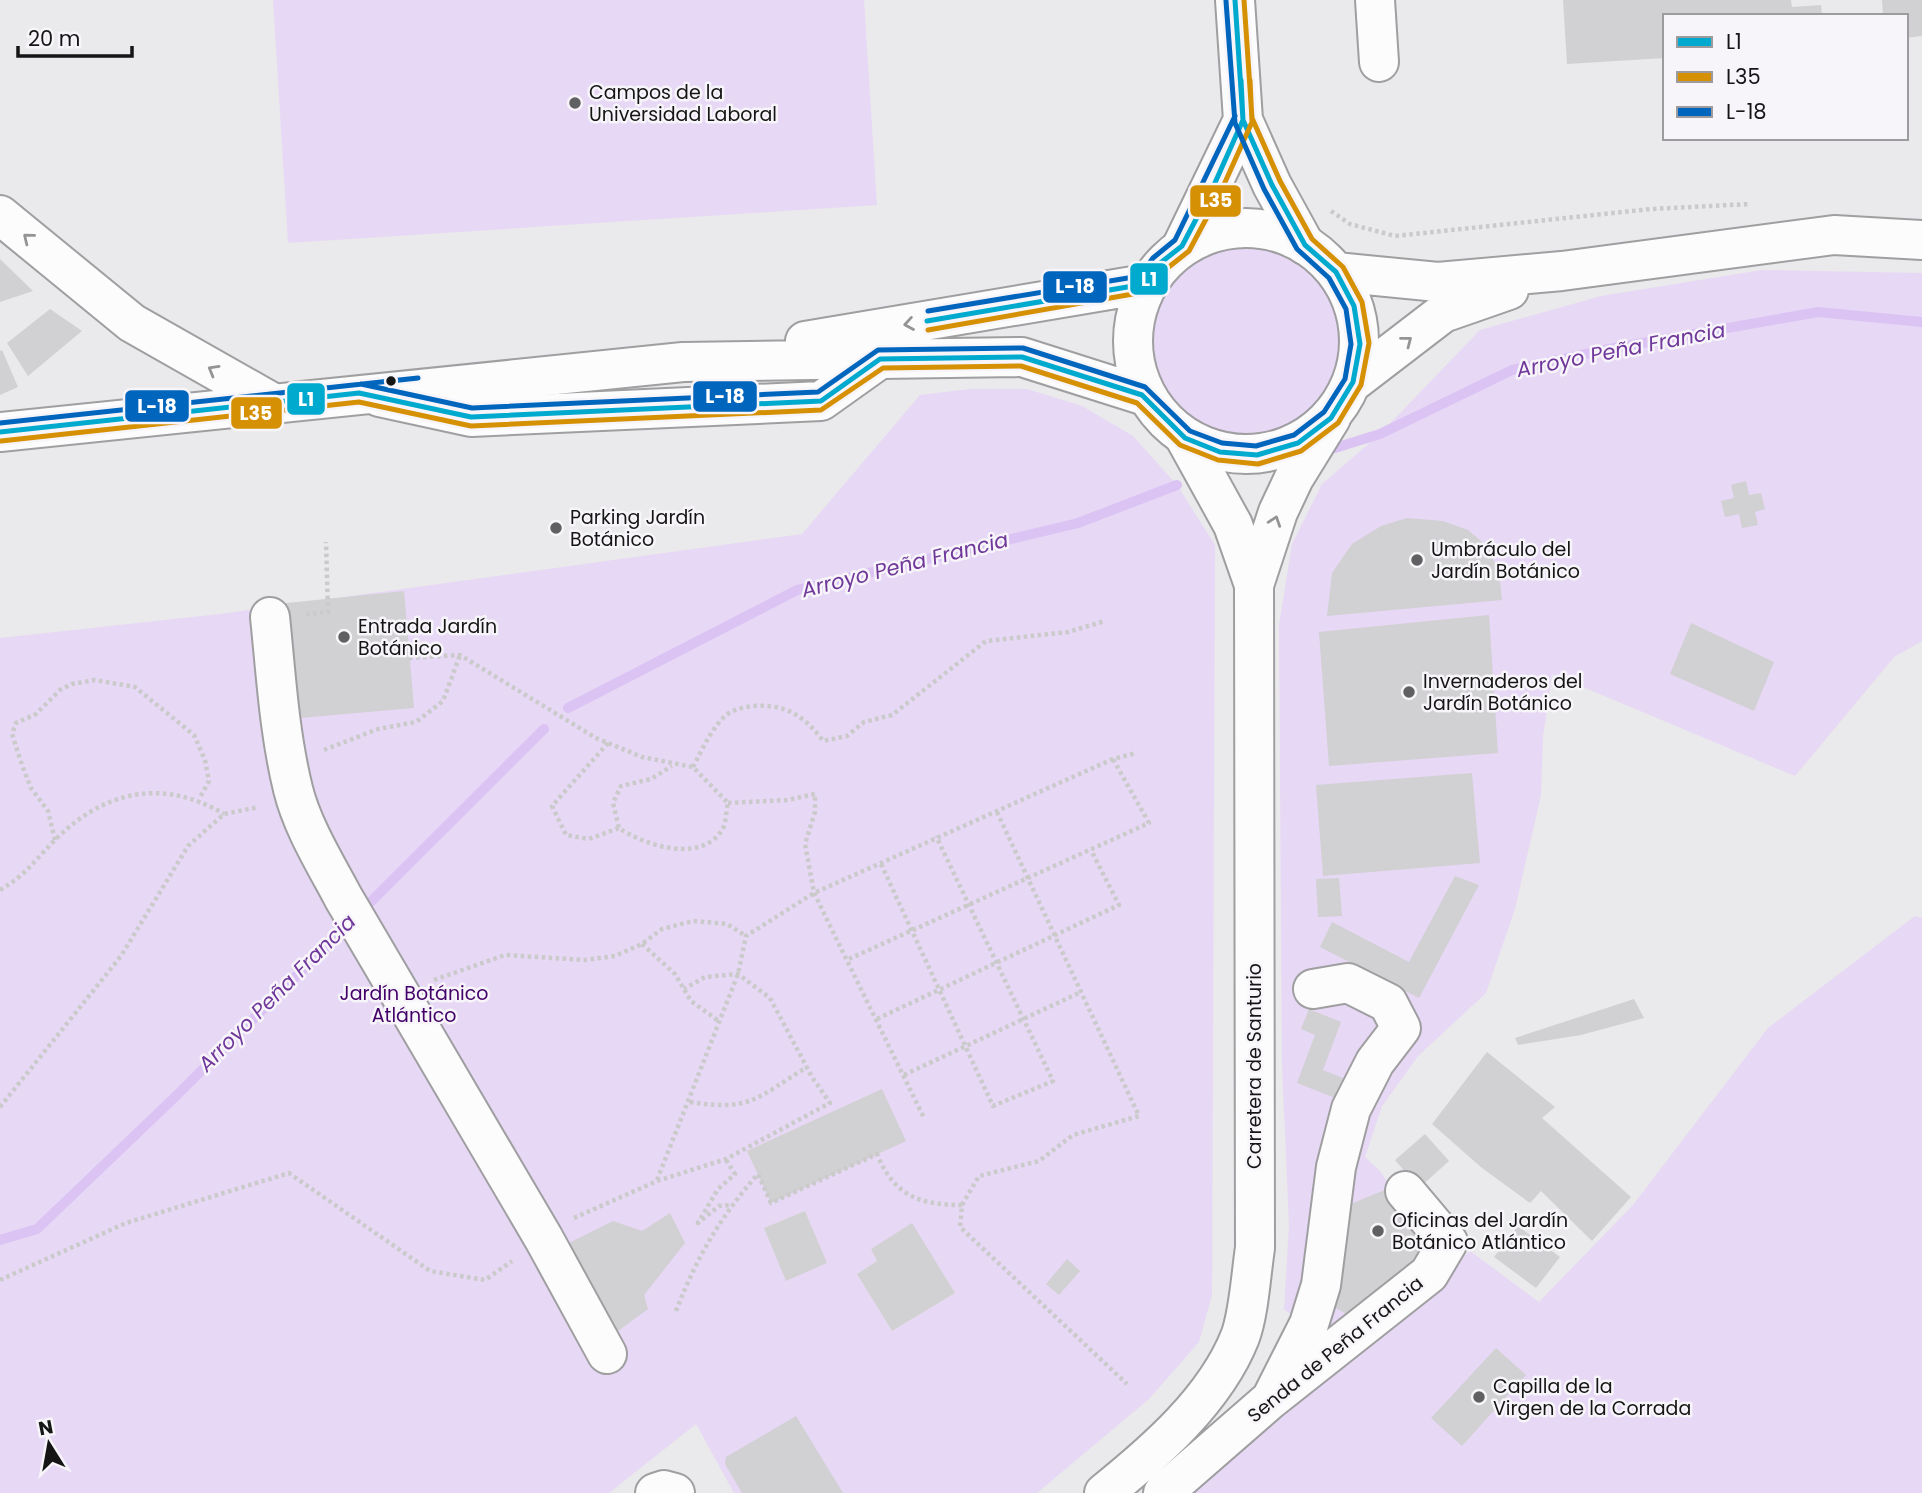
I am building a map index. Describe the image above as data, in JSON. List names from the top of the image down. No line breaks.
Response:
{"streets":{"main road":["Carretera de Santurio","Senda de Peña Francia"]},"water":["Arroyo Peña Francia"],"parks":["Jardín Botánico Atlántico"],"places":["Campos de la Universidad Laboral","Parking Jardín Botánico","Umbráculo del Jardín Botánico","Entrada Jardín Botánico","Invernaderos del Jardín Botánico","Oficinas del Jardín Botánico Atlántico","Capilla de la Virgen de la Corrada"],"lines":["transit line L1","transit line L35","transit line L-18"],"legend":["L1","L35","L-18"],"scale_bar":"20 m","north":"top"}
